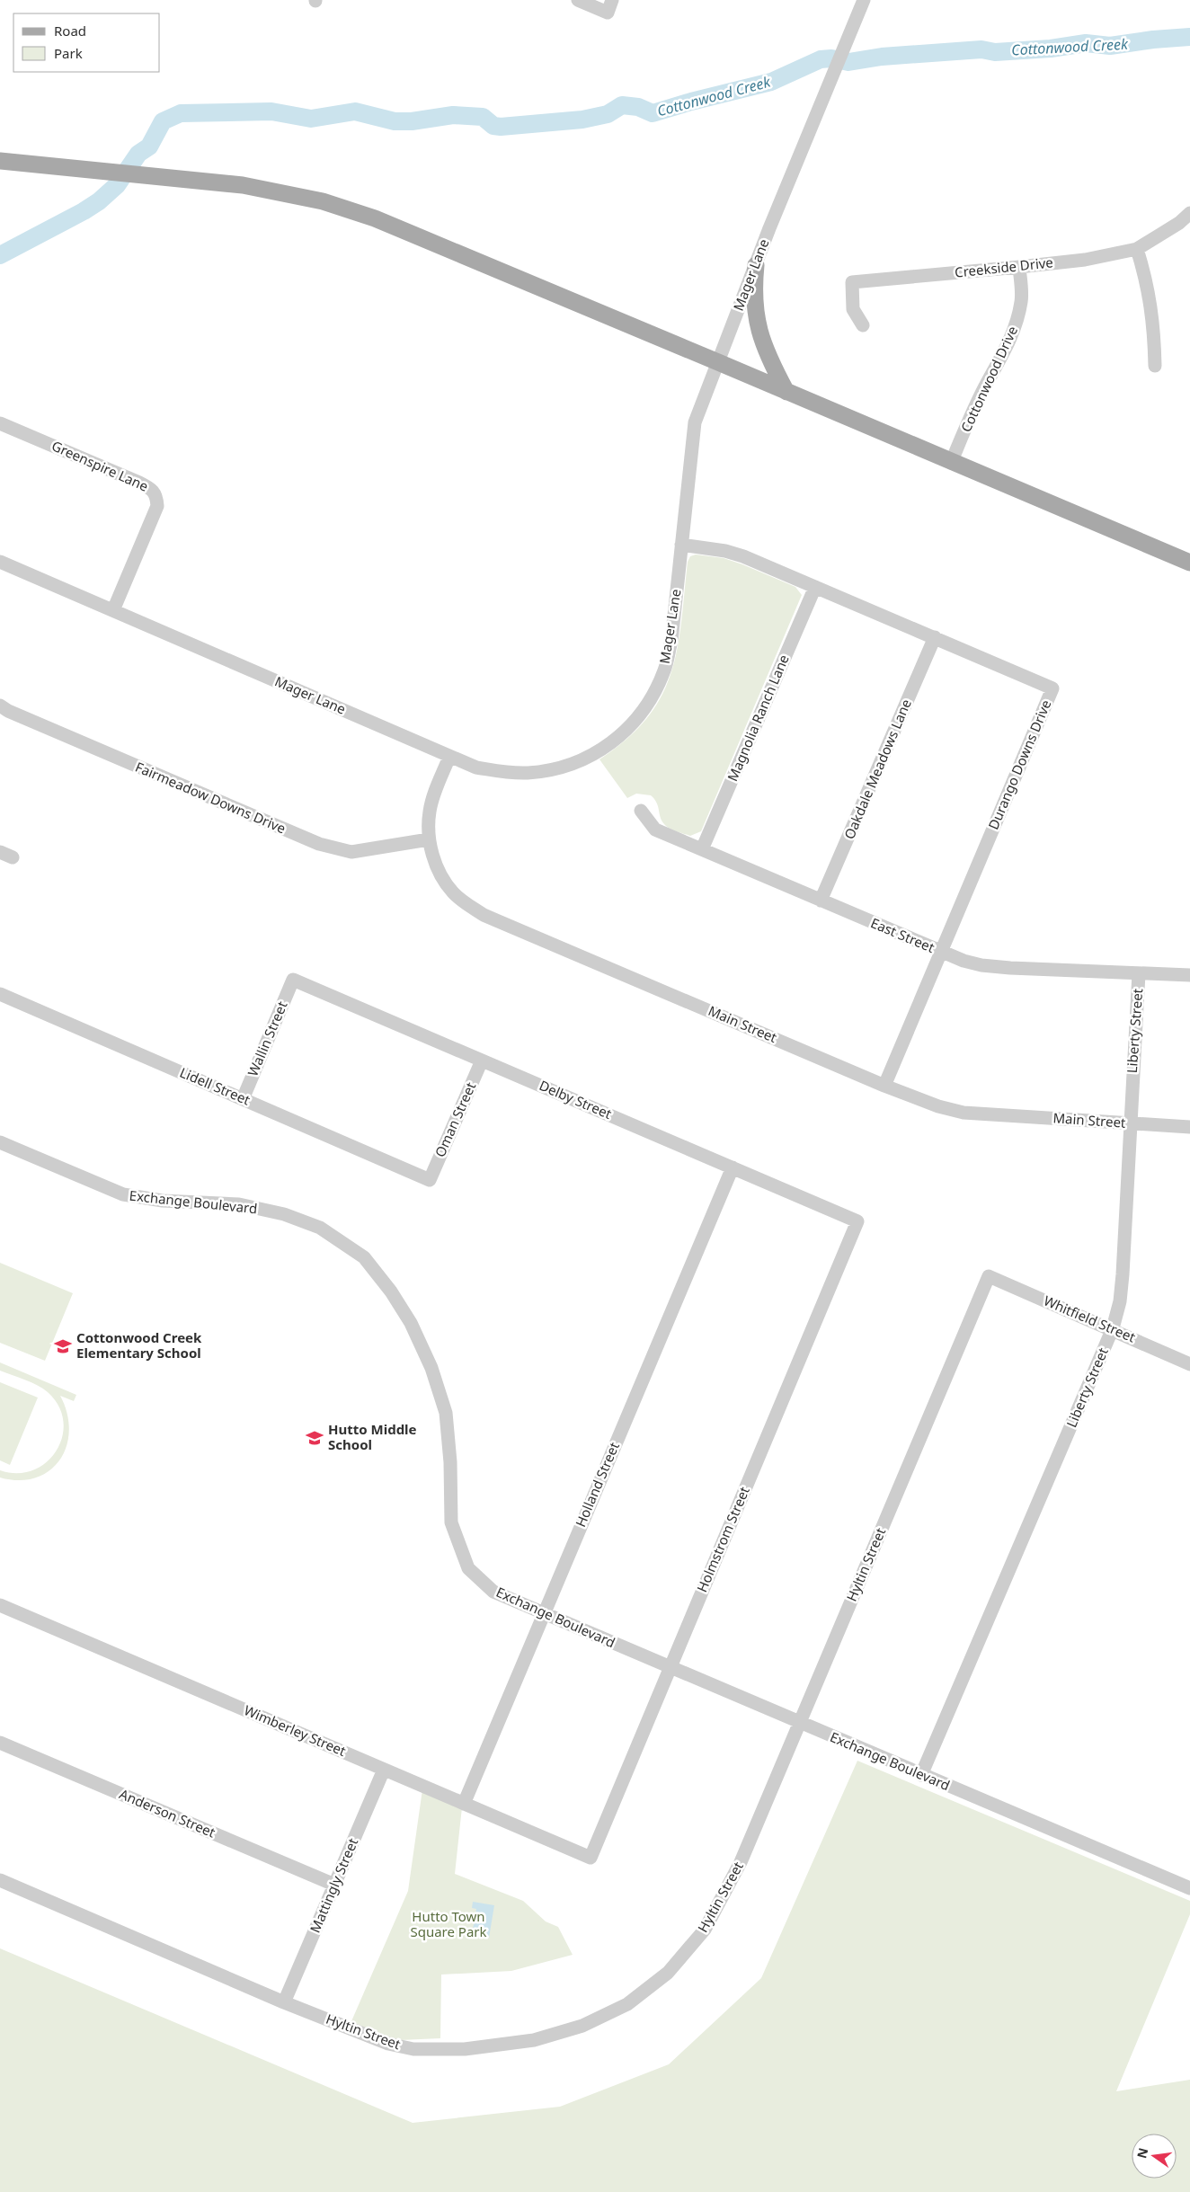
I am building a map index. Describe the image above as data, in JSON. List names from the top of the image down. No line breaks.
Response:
{"streets":{"street":["Creekside Drive","Mager Lane","Cottonwood Drive","Greenspire Lane","Magnolia Ranch Lane","Durango Downs Drive","Oakdale Meadows Lane","Fairmeadow Downs Drive","East Street","Main Street","Liberty Street","Wallin Street","Lidell Street","Delby Street","Oman Street","Exchange Boulevard","Whitfield Street","Holland Street","Holmstrom Street","Hyltin Street","Wimberley Street","Anderson Street","Mattingly Street"]},"crossings":[["Creekside Drive","Cottonwood Drive"],["Mager Lane","Greenspire Lane"],["Mager Lane","Durango Downs Drive"],["Mager Lane","Main Street"],["Magnolia Ranch Lane","Durango Downs Drive"],["Magnolia Ranch Lane","East Street"],["Durango Downs Drive","Oakdale Meadows Lane"],["Durango Downs Drive","East Street"],["Durango Downs Drive","Main Street"],["Oakdale Meadows Lane","East Street"],["Fairmeadow Downs Drive","Main Street"],["East Street","Liberty Street"],["Main Street","Liberty Street"],["Liberty Street","Exchange Boulevard"],["Liberty Street","Whitfield Street"],["Wallin Street","Lidell Street"],["Wallin Street","Delby Street"],["Lidell Street","Oman Street"],["Delby Street","Oman Street"],["Delby Street","Holland Street"],["Delby Street","Holmstrom Street"],["Exchange Boulevard","Holland Street"],["Exchange Boulevard","Holmstrom Street"],["Exchange Boulevard","Hyltin Street"],["Whitfield Street","Hyltin Street"],["Holland Street","Wimberley Street"],["Holmstrom Street","Wimberley Street"],["Hyltin Street","Mattingly Street"],["Wimberley Street","Mattingly Street"],["Anderson Street","Mattingly Street"]],"water":["Cottonwood Creek"],"parks":["Hutto Town Square Park"],"places":{"school or university":["Cottonwood Creek Elementary School","Hutto Middle School"]},"legend":["Road","Park"],"north":"left"}
